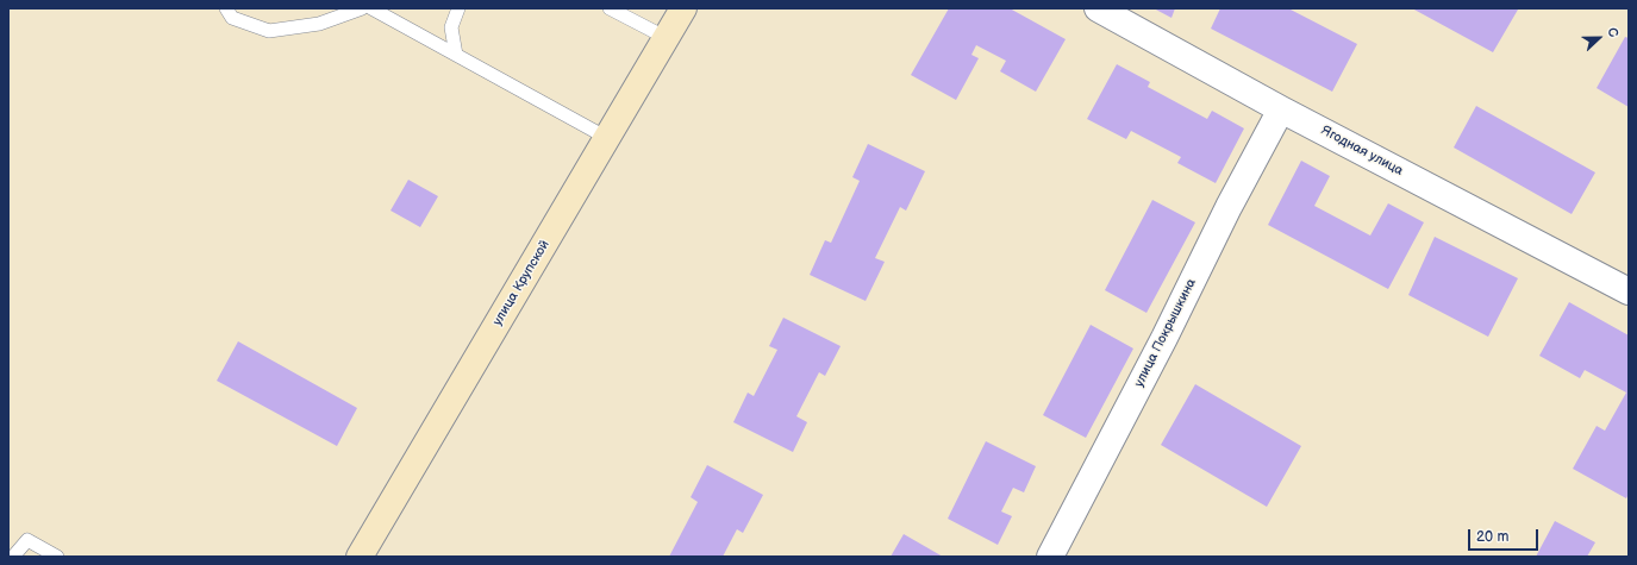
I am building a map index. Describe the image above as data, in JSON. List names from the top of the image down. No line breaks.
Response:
{"streets":{"street":["Ягодная улица","улица Крупской","улица Покрышкина"]},"crossings":[["Ягодная улица","улица Покрышкина"]],"scale_bar":"20 m","north":"right"}
